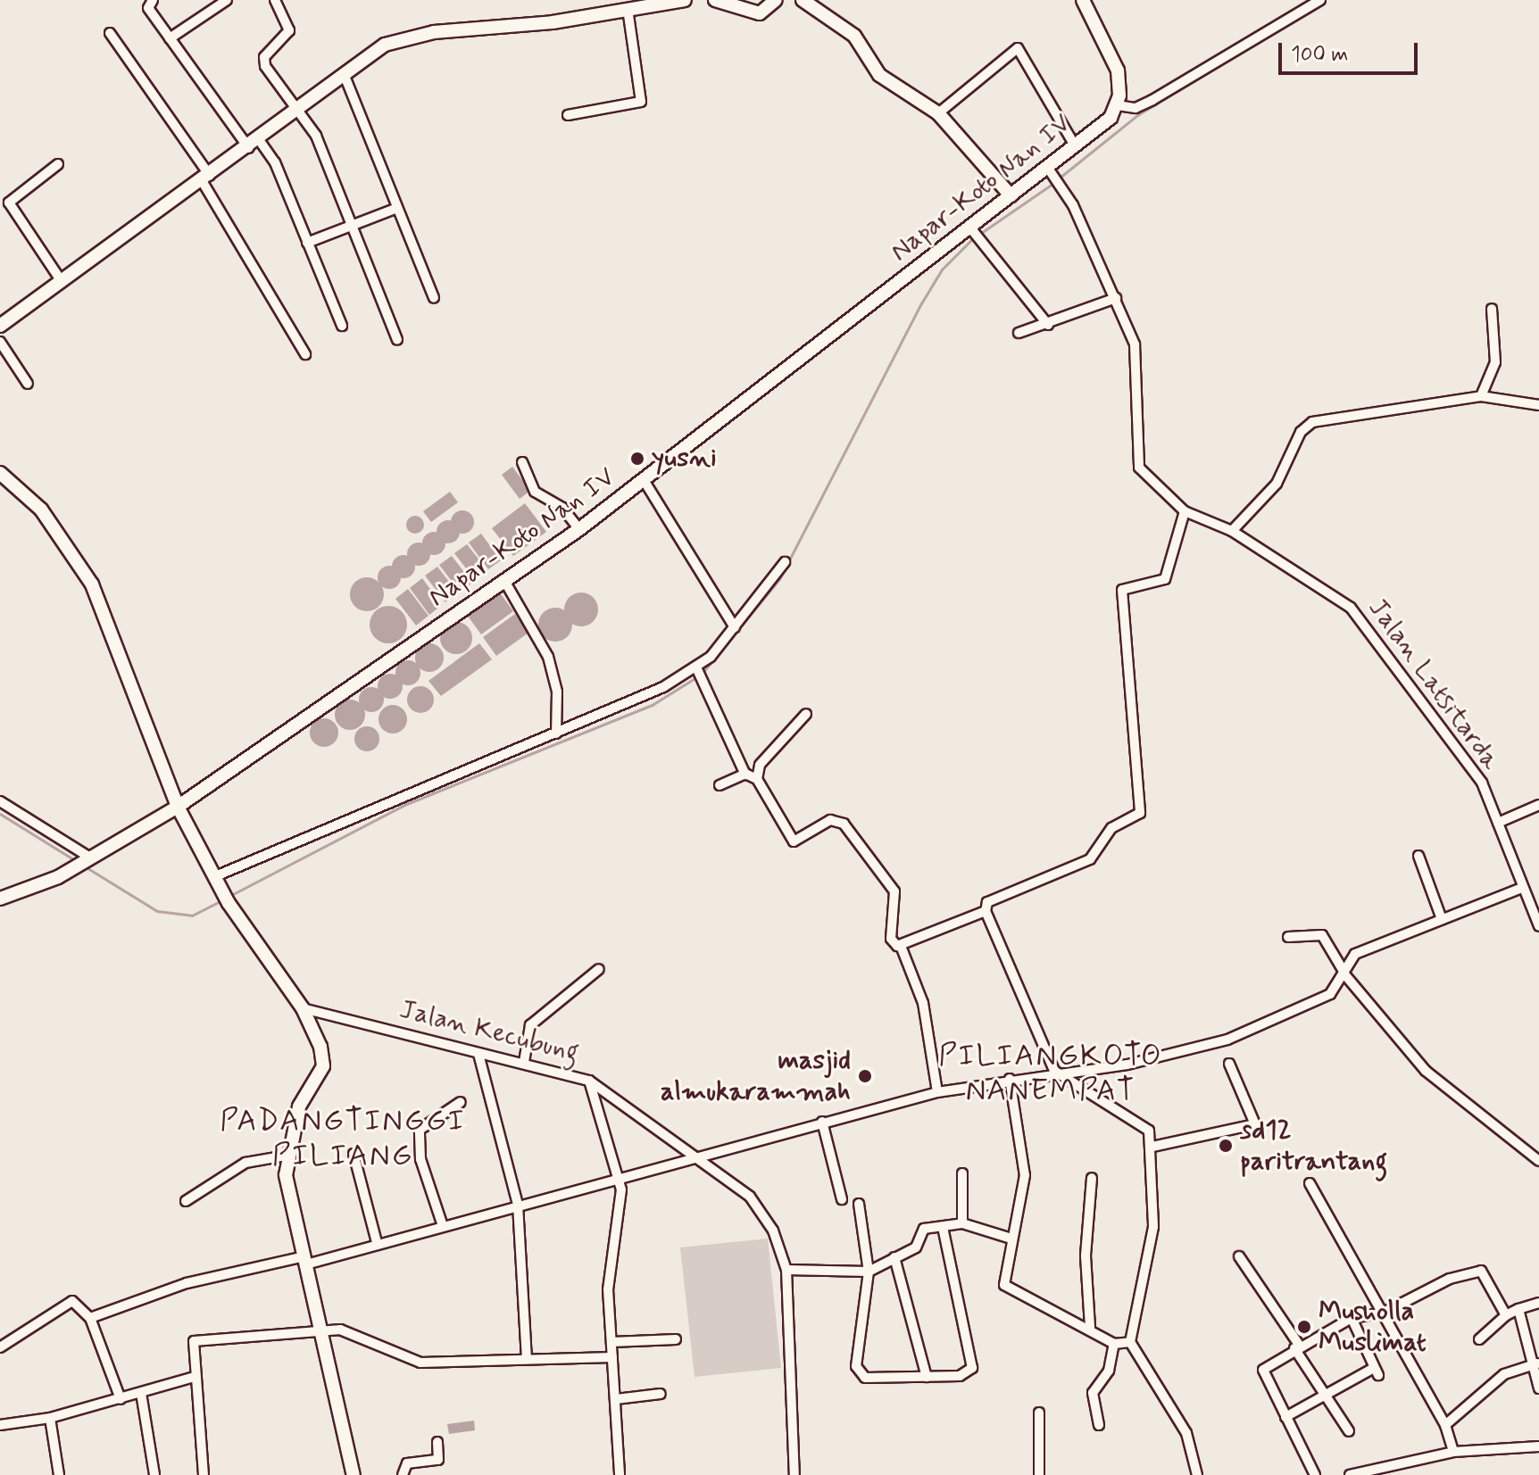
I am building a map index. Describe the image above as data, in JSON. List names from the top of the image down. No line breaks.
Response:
{"streets":{"street":["Napar-Koto Nan IV","Jalan Latsitarda","Jalan Kecubung"]},"crossings":[["Napar-Koto Nan IV","Jalan Latsitarda"]],"districts":["PILIANGKOTO NANEMPAT","PADANGTINGGI PILIANG"],"places":["yusni","masjid almukarammah","sd12 paritrantang","Musholla Muslimat"],"scale_bar":"100 m"}
